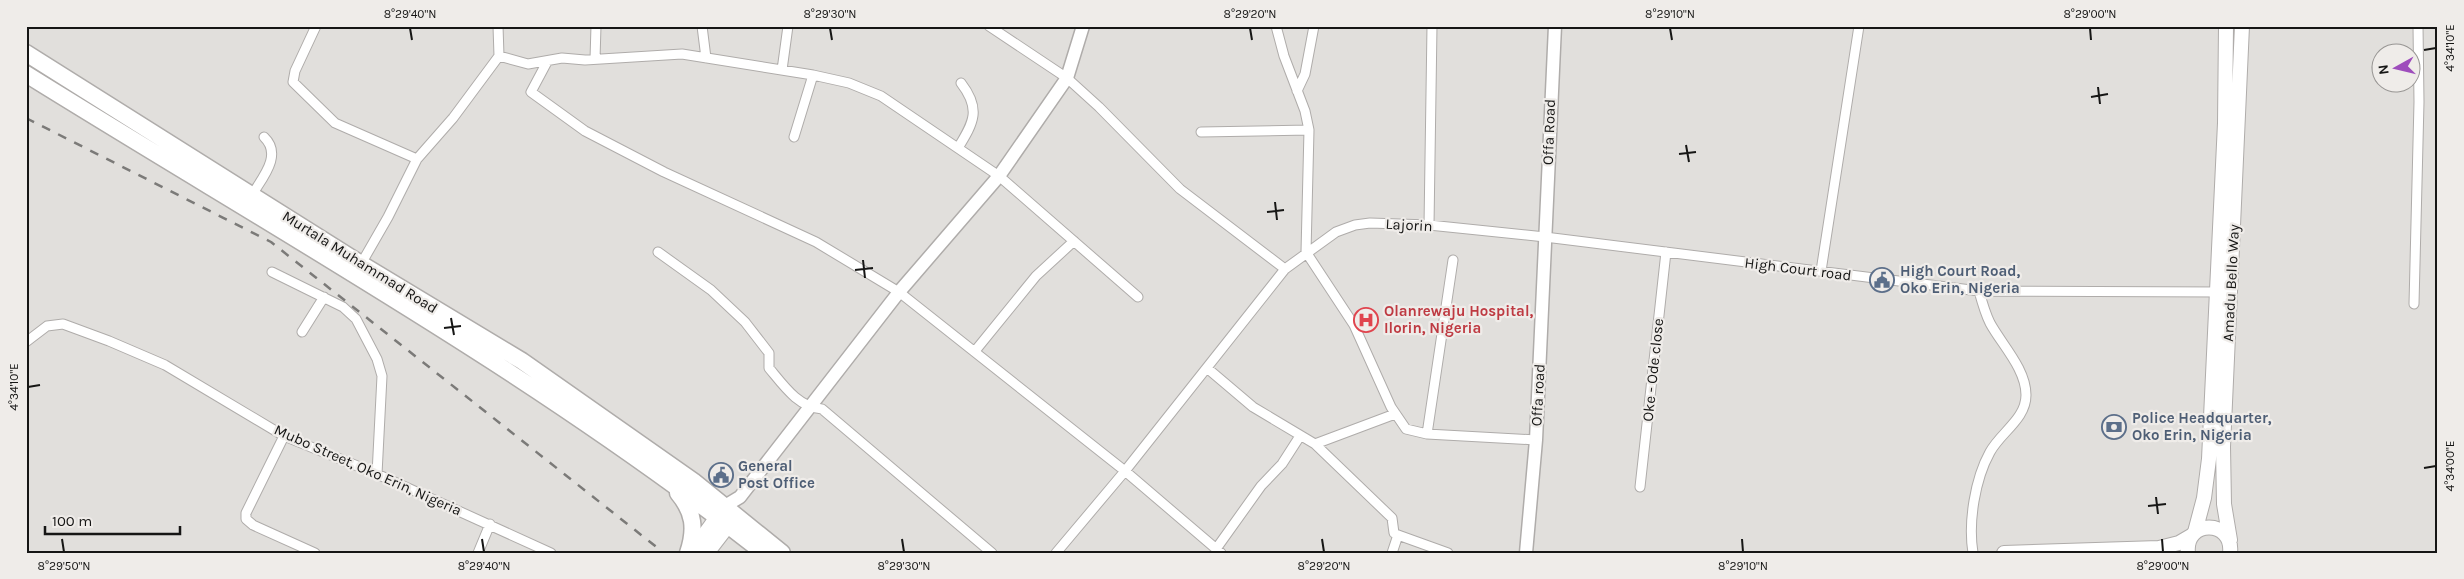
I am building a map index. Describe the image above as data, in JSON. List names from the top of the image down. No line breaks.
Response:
{"streets":{"highway":["Murtala Muhammad Road"],"main road":["Amadu Bello Way"],"street":["Offa Road","Lajorin","High Court road","Oke - Ode close","Offa road","Mubo Street, Oko Erin, Nigeria"]},"crossings":[["Offa Road","Lajorin"],["Offa Road","High Court road"],["Offa Road","Offa road"],["Lajorin","High Court road"],["Lajorin","Offa road"],["High Court road","Amadu Bello Way"],["High Court road","Oke - Ode close"],["High Court road","Offa road"]],"places":{"public building":["High Court Road, Oko Erin, Nigeria","General Post Office"],"hospital":["Olanrewaju Hospital, Ilorin, Nigeria"],"bank":["Police Headquarter, Oko Erin, Nigeria"]},"scale_bar":"100 m","north":"left","coordinates":["8°29'40\"N","8°29'30\"N","8°29'20\"N","8°29'10\"N","8°29'00\"N","4°34'10\"E","4°34'00\"E","8°29'50\"N"]}
